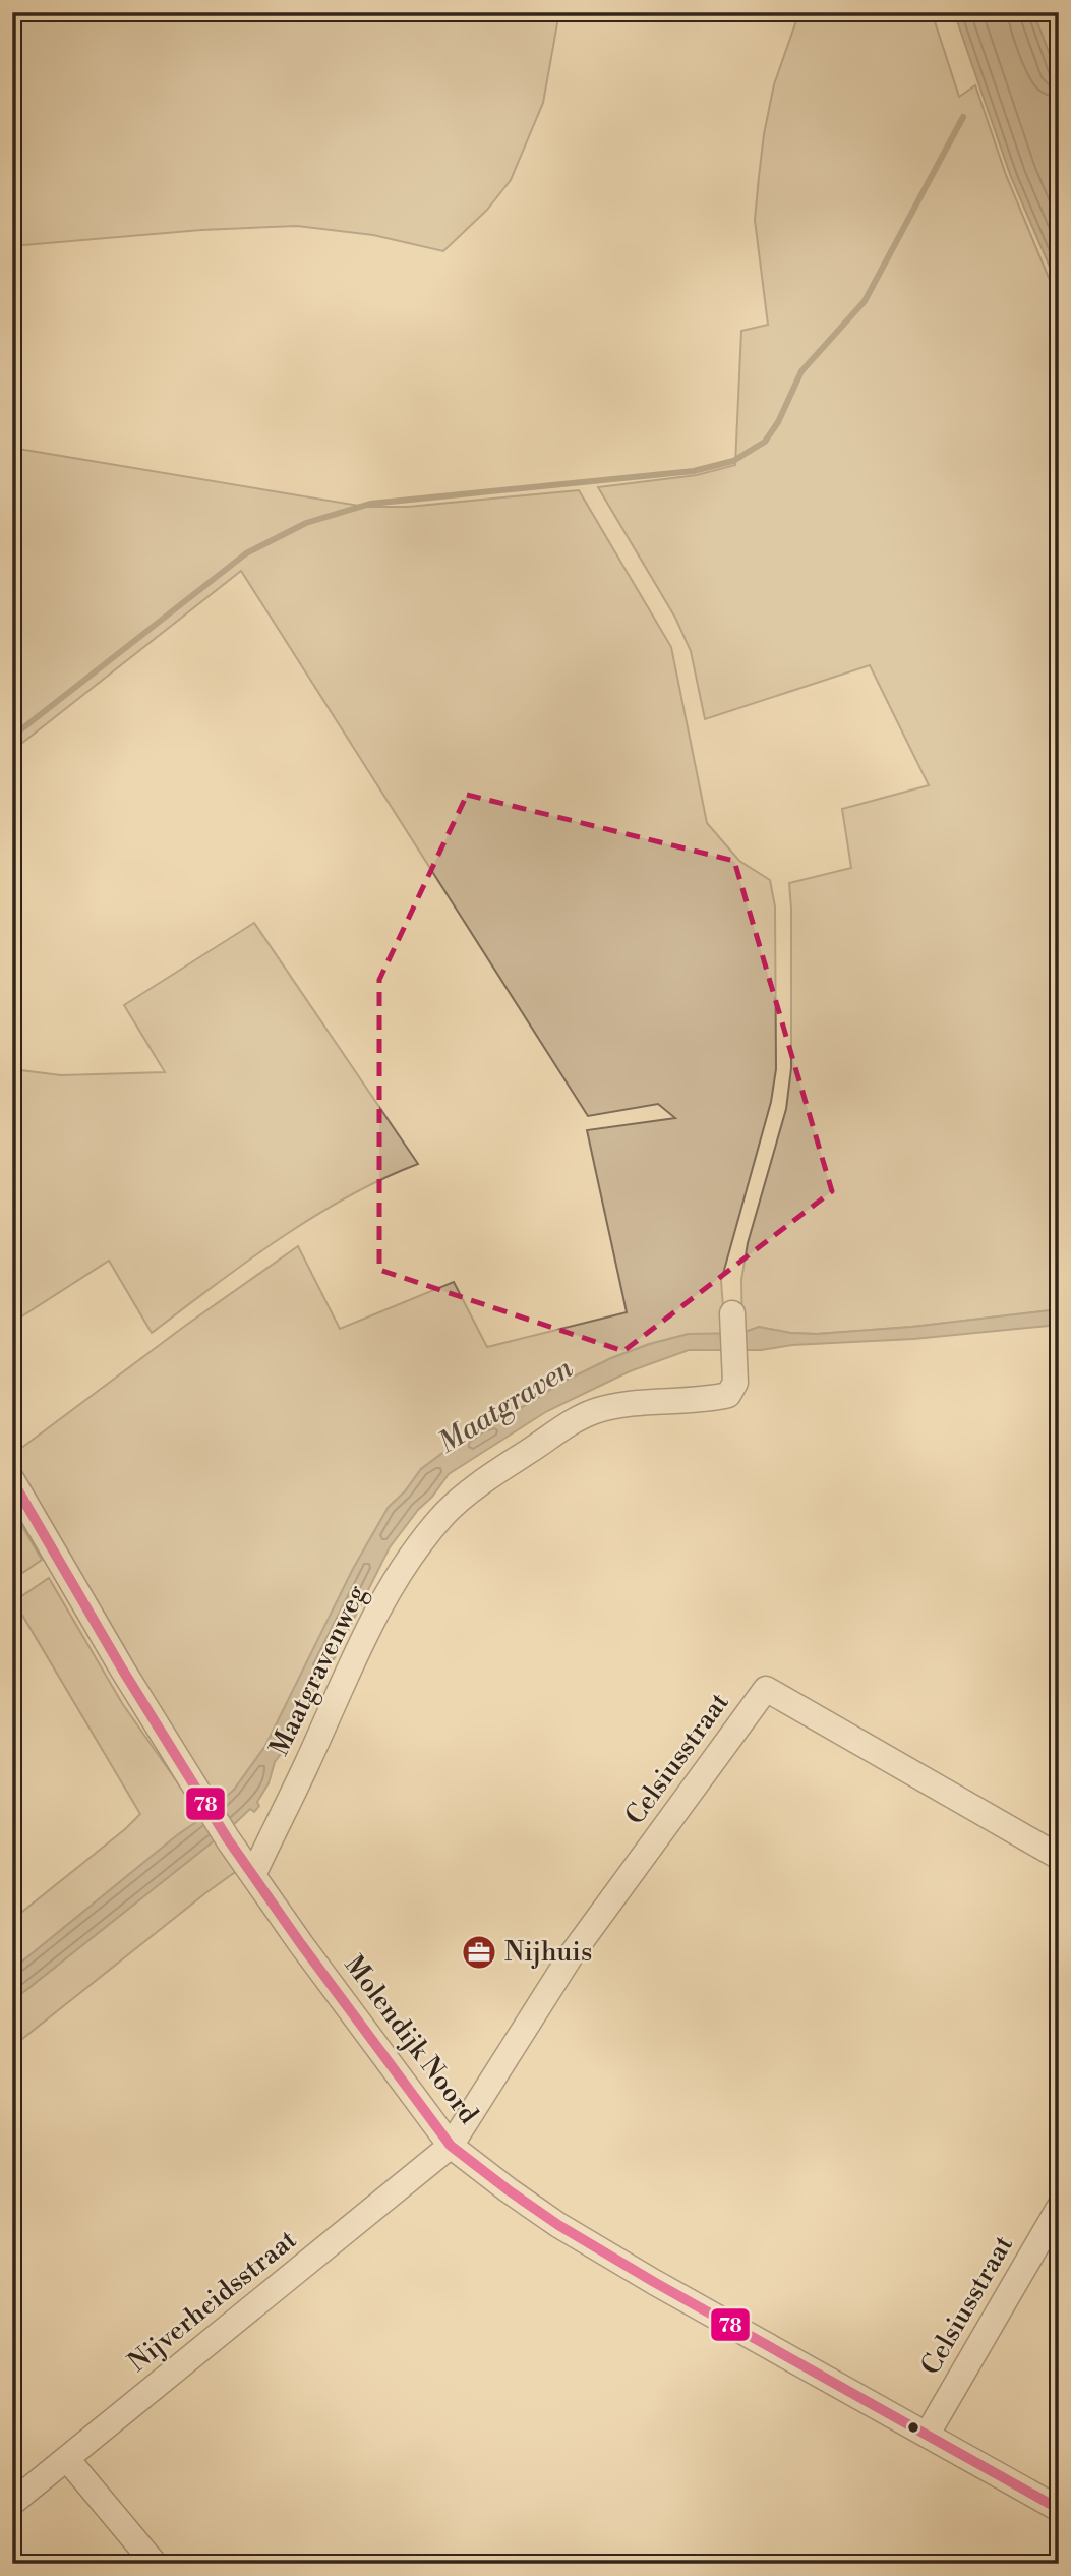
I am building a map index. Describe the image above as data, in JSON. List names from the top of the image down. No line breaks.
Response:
{"streets":{"street":["Maatgravenweg","Celsiusstraat","Molendijk Noord","Nijverheidsstraat"]},"crossings":[["Maatgravenweg","Molendijk Noord"],["Celsiusstraat","Molendijk Noord"],["Celsiusstraat","Nijverheidsstraat"],["Molendijk Noord","Nijverheidsstraat"]],"water":["Maatgraven"],"places":{"office":["Nijhuis"]},"lines":["transit line 78"]}
